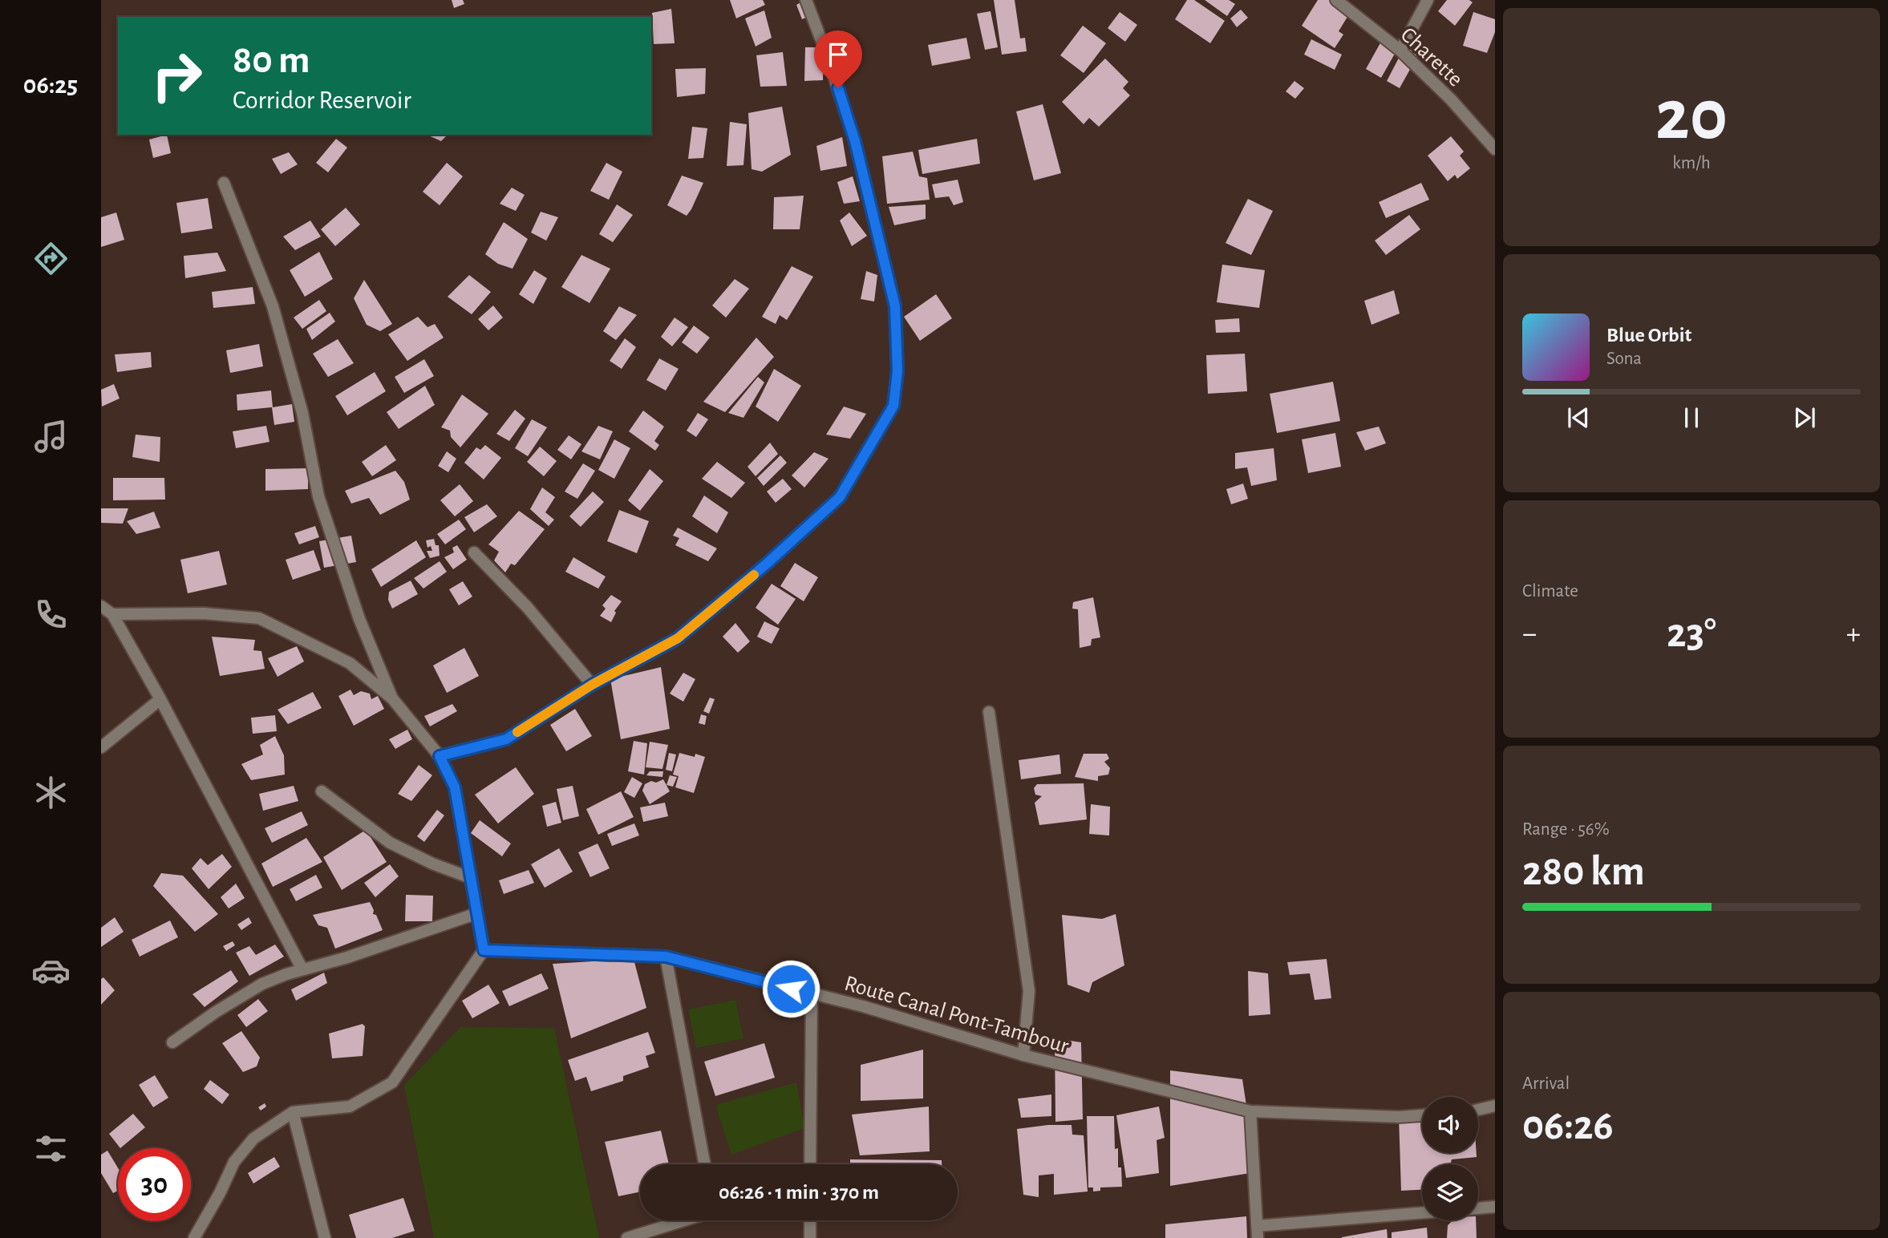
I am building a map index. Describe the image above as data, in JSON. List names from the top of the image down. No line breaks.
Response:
{"streets":{"street":["Charette","Route Canal Pont-Tambour"]},"page":{"tabs":"06:25","tile":[["20","km/h"],"Climate",["Range · 56%","280 km"],["Arrival","06:26"]],"turn":["80 m","Corridor Reservoir"],"song":["Blue Orbit","Sona"],"heat":["−","23°","+"],"limit":"30","trip":"06:26 · 1 min · 370 m"}}
